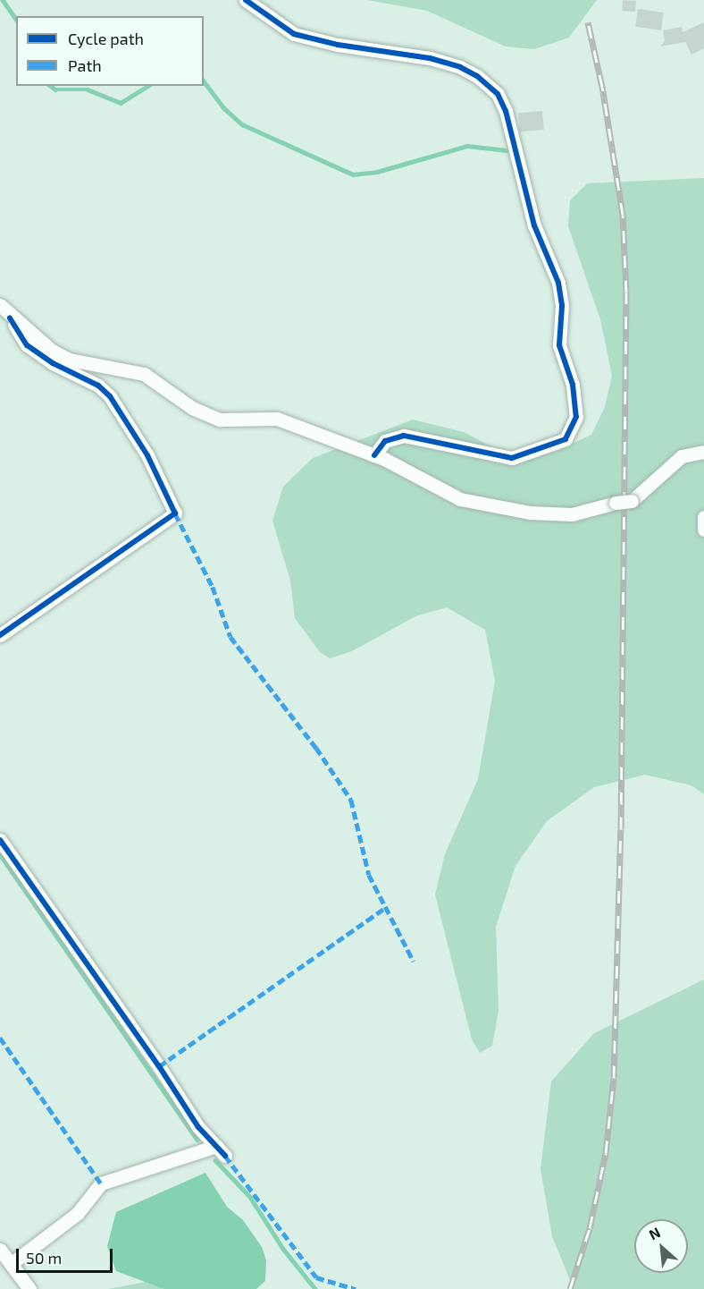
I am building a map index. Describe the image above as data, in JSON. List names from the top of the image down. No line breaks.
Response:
{"legend":["Cycle path","Path"],"scale_bar":"50 m","north":"top left"}
